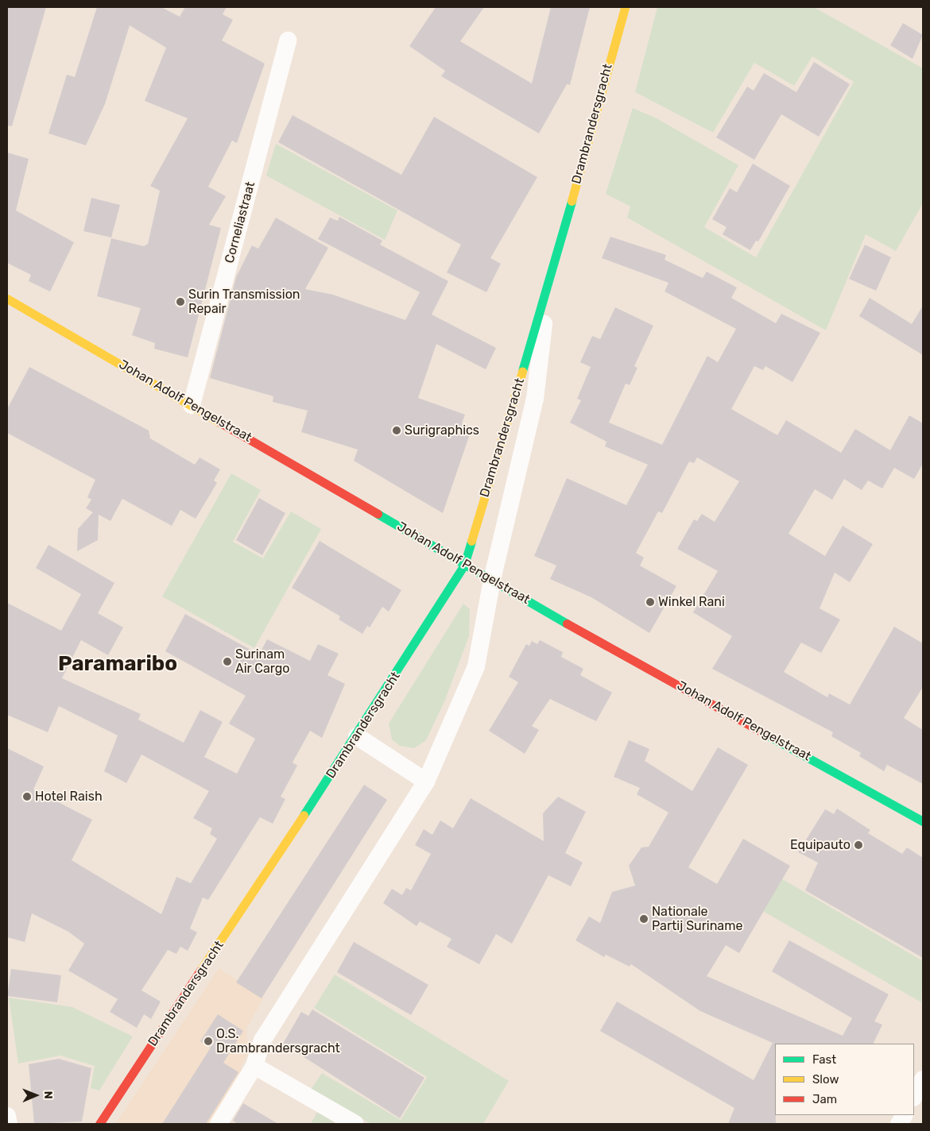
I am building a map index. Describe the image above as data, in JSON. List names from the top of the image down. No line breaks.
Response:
{"streets":{"street":["Drambrandersgracht","Corneliastraat","Johan Adolf Pengelstraat"]},"crossings":[["Drambrandersgracht","Johan Adolf Pengelstraat"],["Corneliastraat","Johan Adolf Pengelstraat"]],"districts":["Paramaribo"],"places":["Surin Transmission Repair","Surigraphics","Winkel Rani","Surinam Air Cargo","Hotel Raish","Equipauto","Nationale Partij Suriname","O.S. Drambrandersgracht"],"legend":["Fast","Slow","Jam"],"north":"right"}
